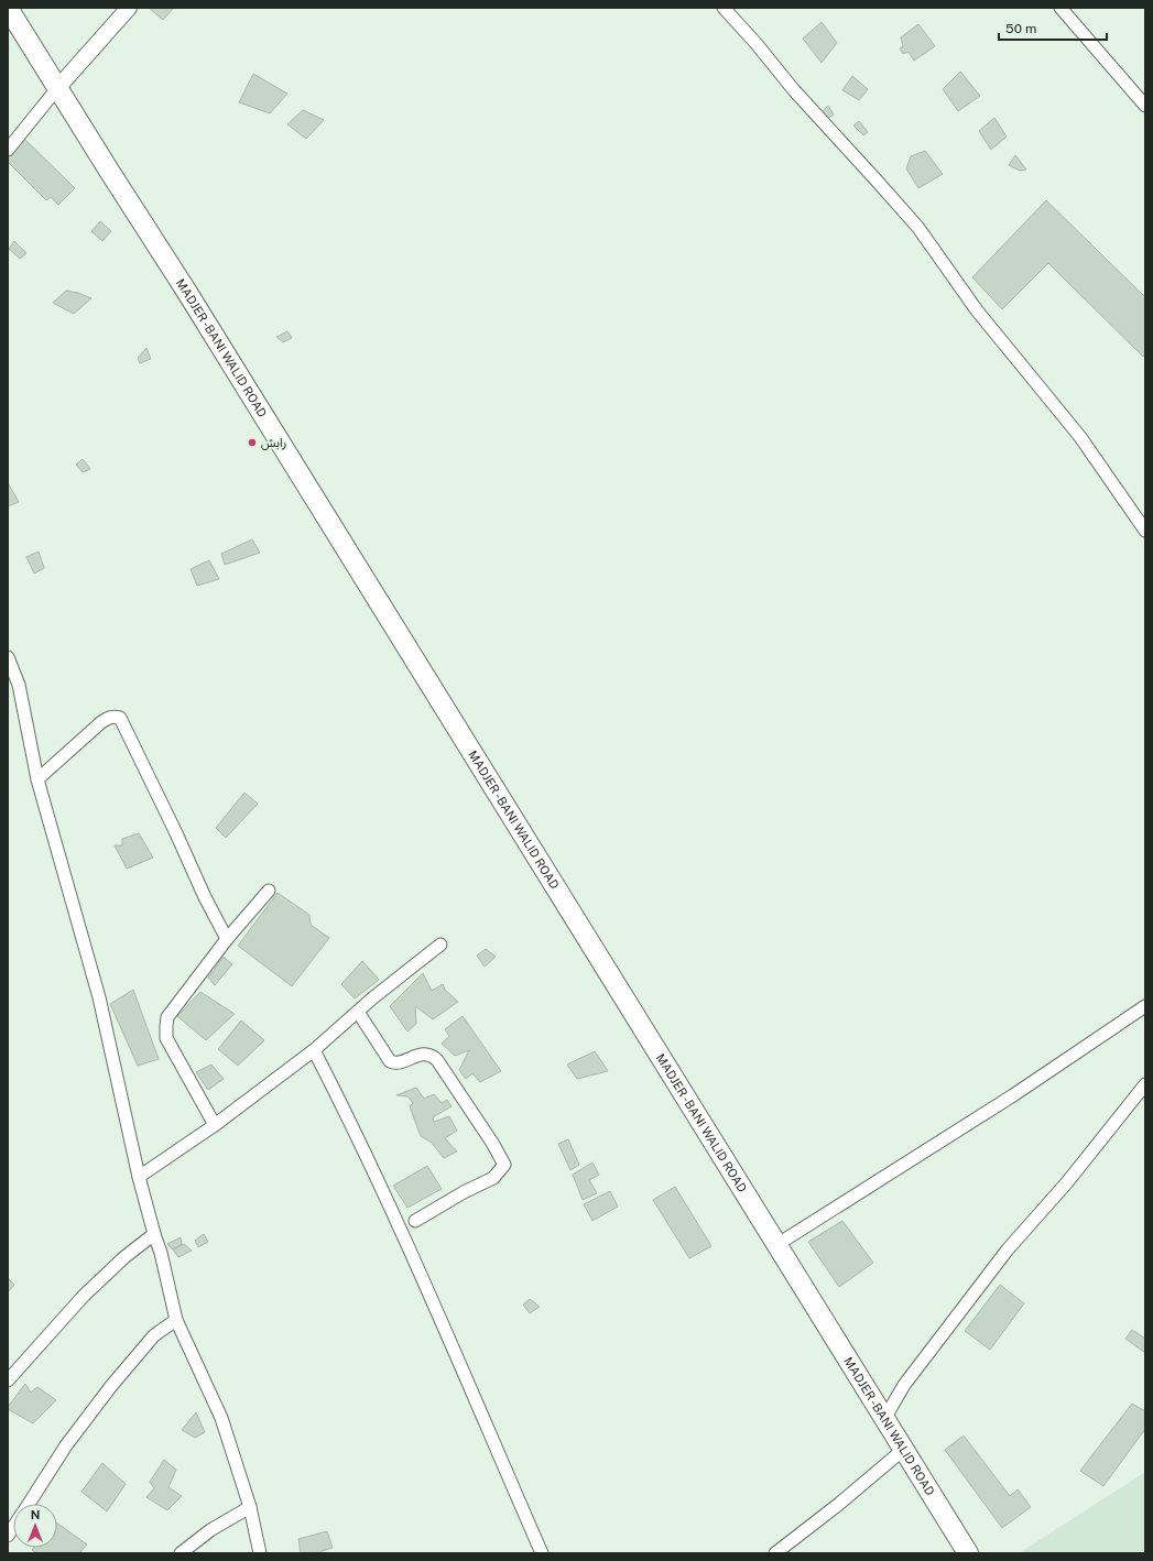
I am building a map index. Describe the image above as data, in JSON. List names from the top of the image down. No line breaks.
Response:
{"streets":{"highway":["MADJER -BANI WALID ROAD"]},"places":["رابش"],"scale_bar":"50 m","north":"top"}
